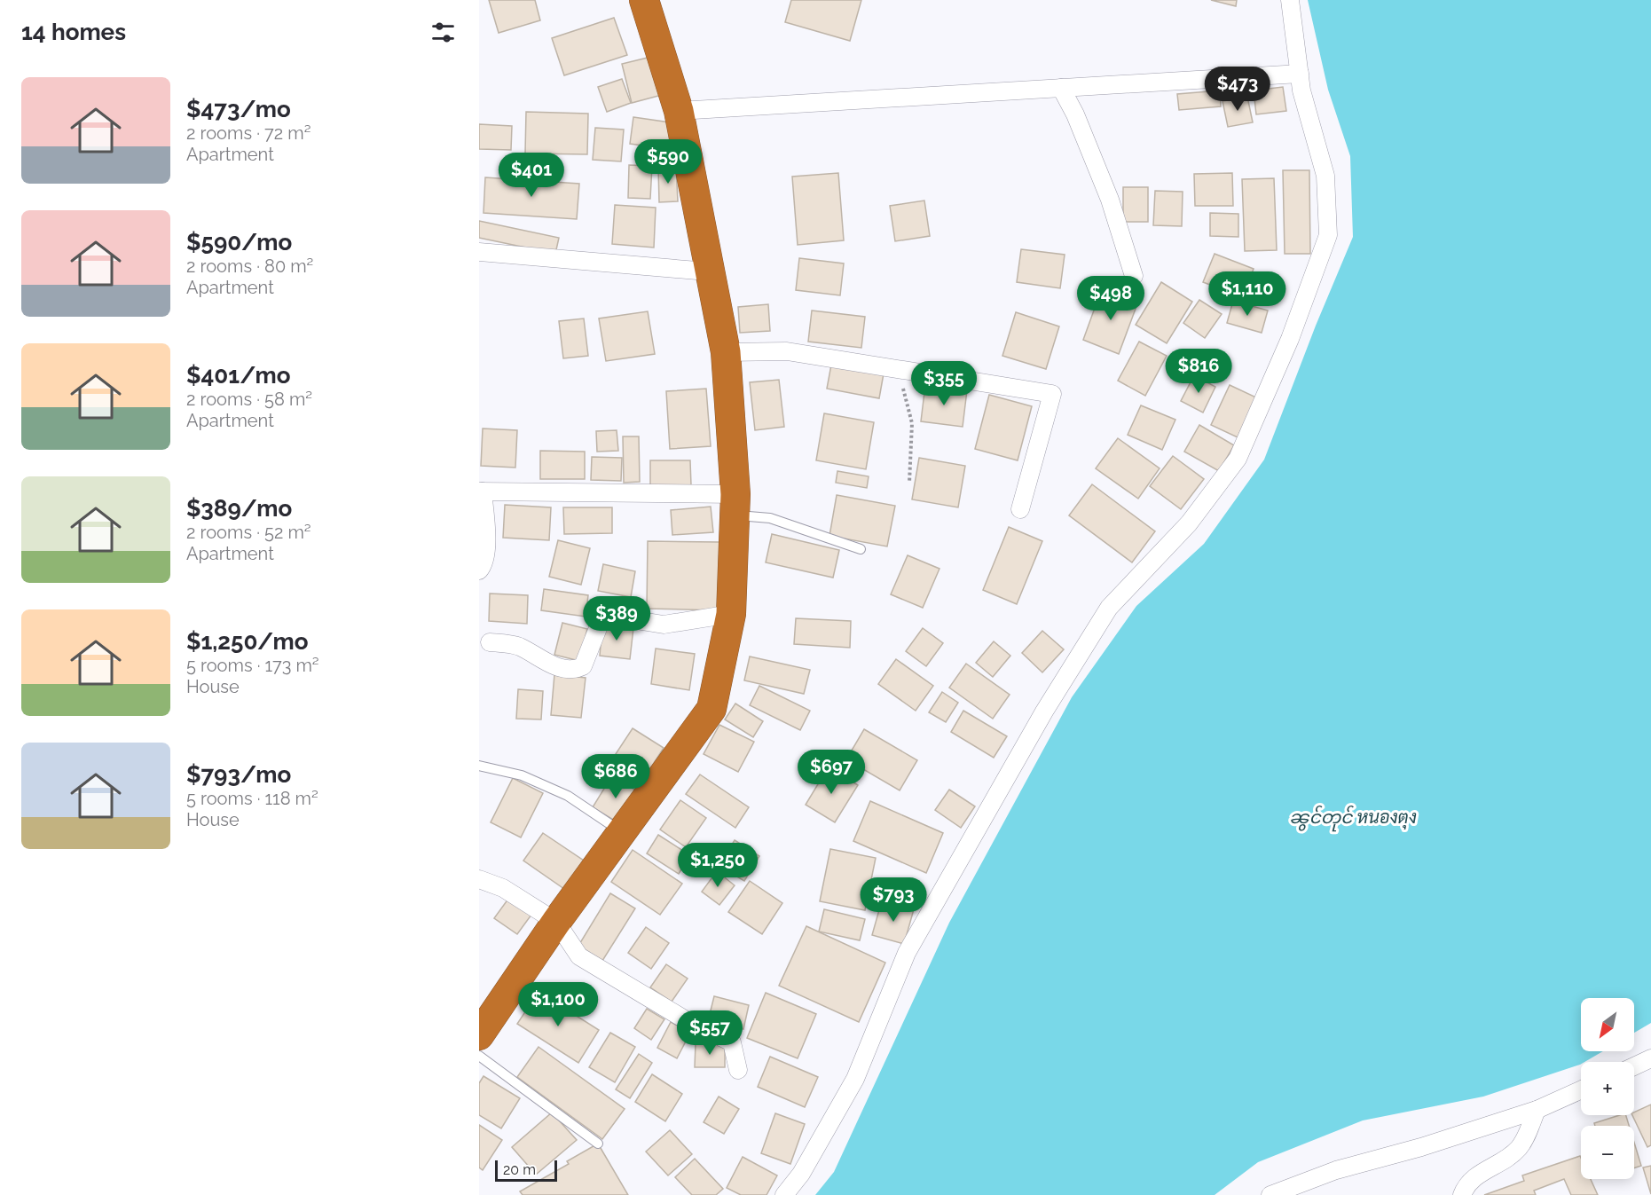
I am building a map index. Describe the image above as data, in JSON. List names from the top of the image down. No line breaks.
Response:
{"water":["ၼွင်တုင် หนองตุง"],"scale_bar":"20 m","north":"bottom left","page":{"heading":"14 homes","list":[{"name":"$473/mo","note":"2 rooms · 72 m² · Apartment"},{"name":"$590/mo","note":"2 rooms · 80 m² · Apartment"},{"name":"$401/mo","note":"2 rooms · 58 m² · Apartment"},{"name":"$389/mo","note":"2 rooms · 52 m² · Apartment"},{"name":"$1,250/mo","note":"5 rooms · 173 m² · House"},{"name":"$793/mo","note":"5 rooms · 118 m² · House"}],"price":["$473","$590","$401","$1,110","$498","$816","$355","$389","$697","$686","$1,250","$793","$1,100","$557"],"map_buttons":["+","−"],"scale":"20 m"}}
